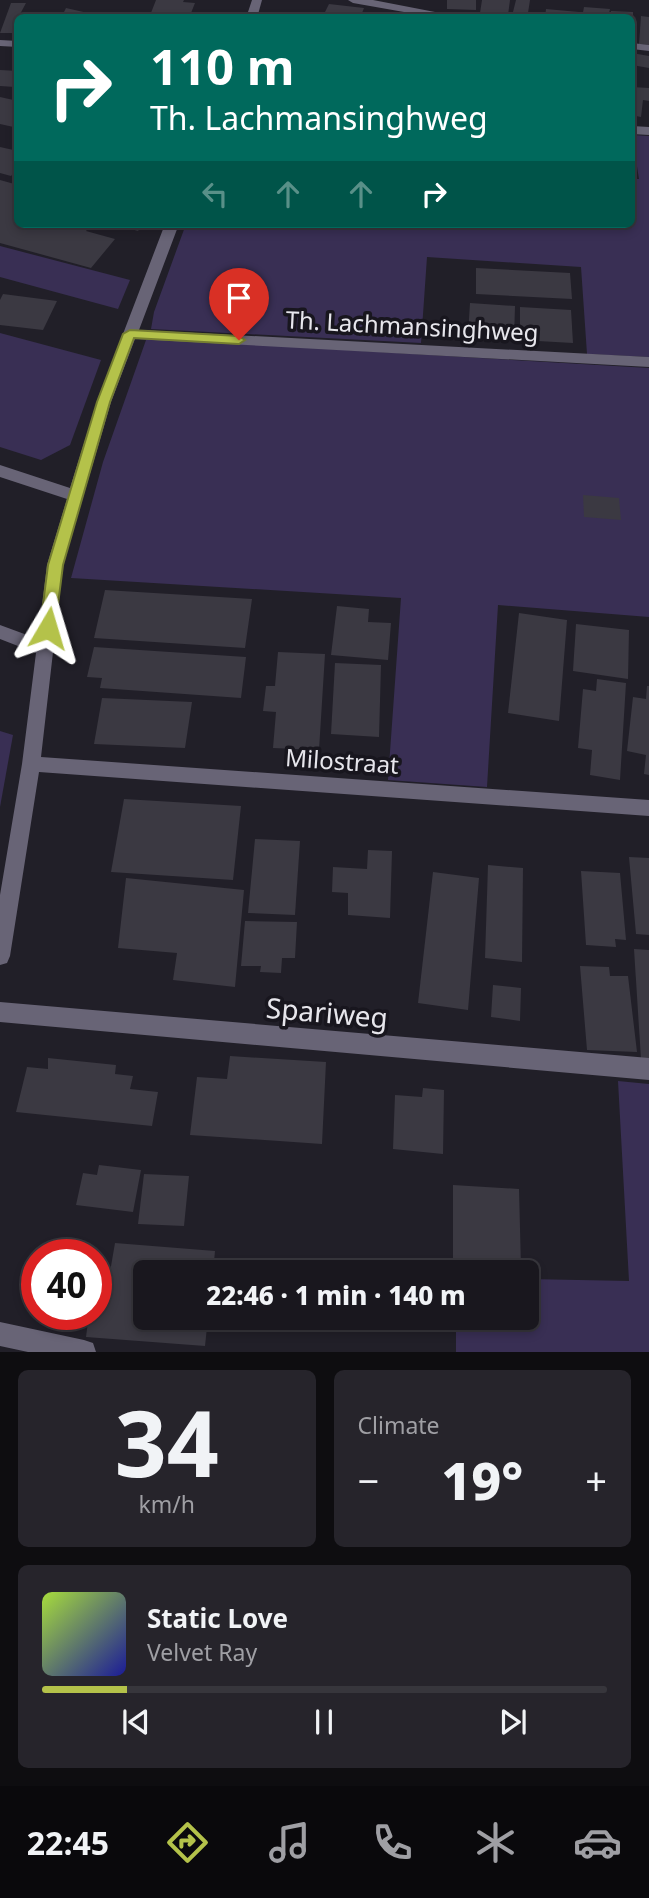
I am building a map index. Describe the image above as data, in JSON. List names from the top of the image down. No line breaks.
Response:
{"streets":{"street":["Th. Lachmansinghweg","Milostraat","Spariweg"]},"page":{"turn":["110 m","Th. Lachmansinghweg"],"limit":"40","trip":"22:46 · 1 min · 140 m","tile":[["34","km/h"],"Climate"],"heat":["−","19°","+"],"song":["Static Love","Velvet Ray"],"tabs":"22:45"}}
